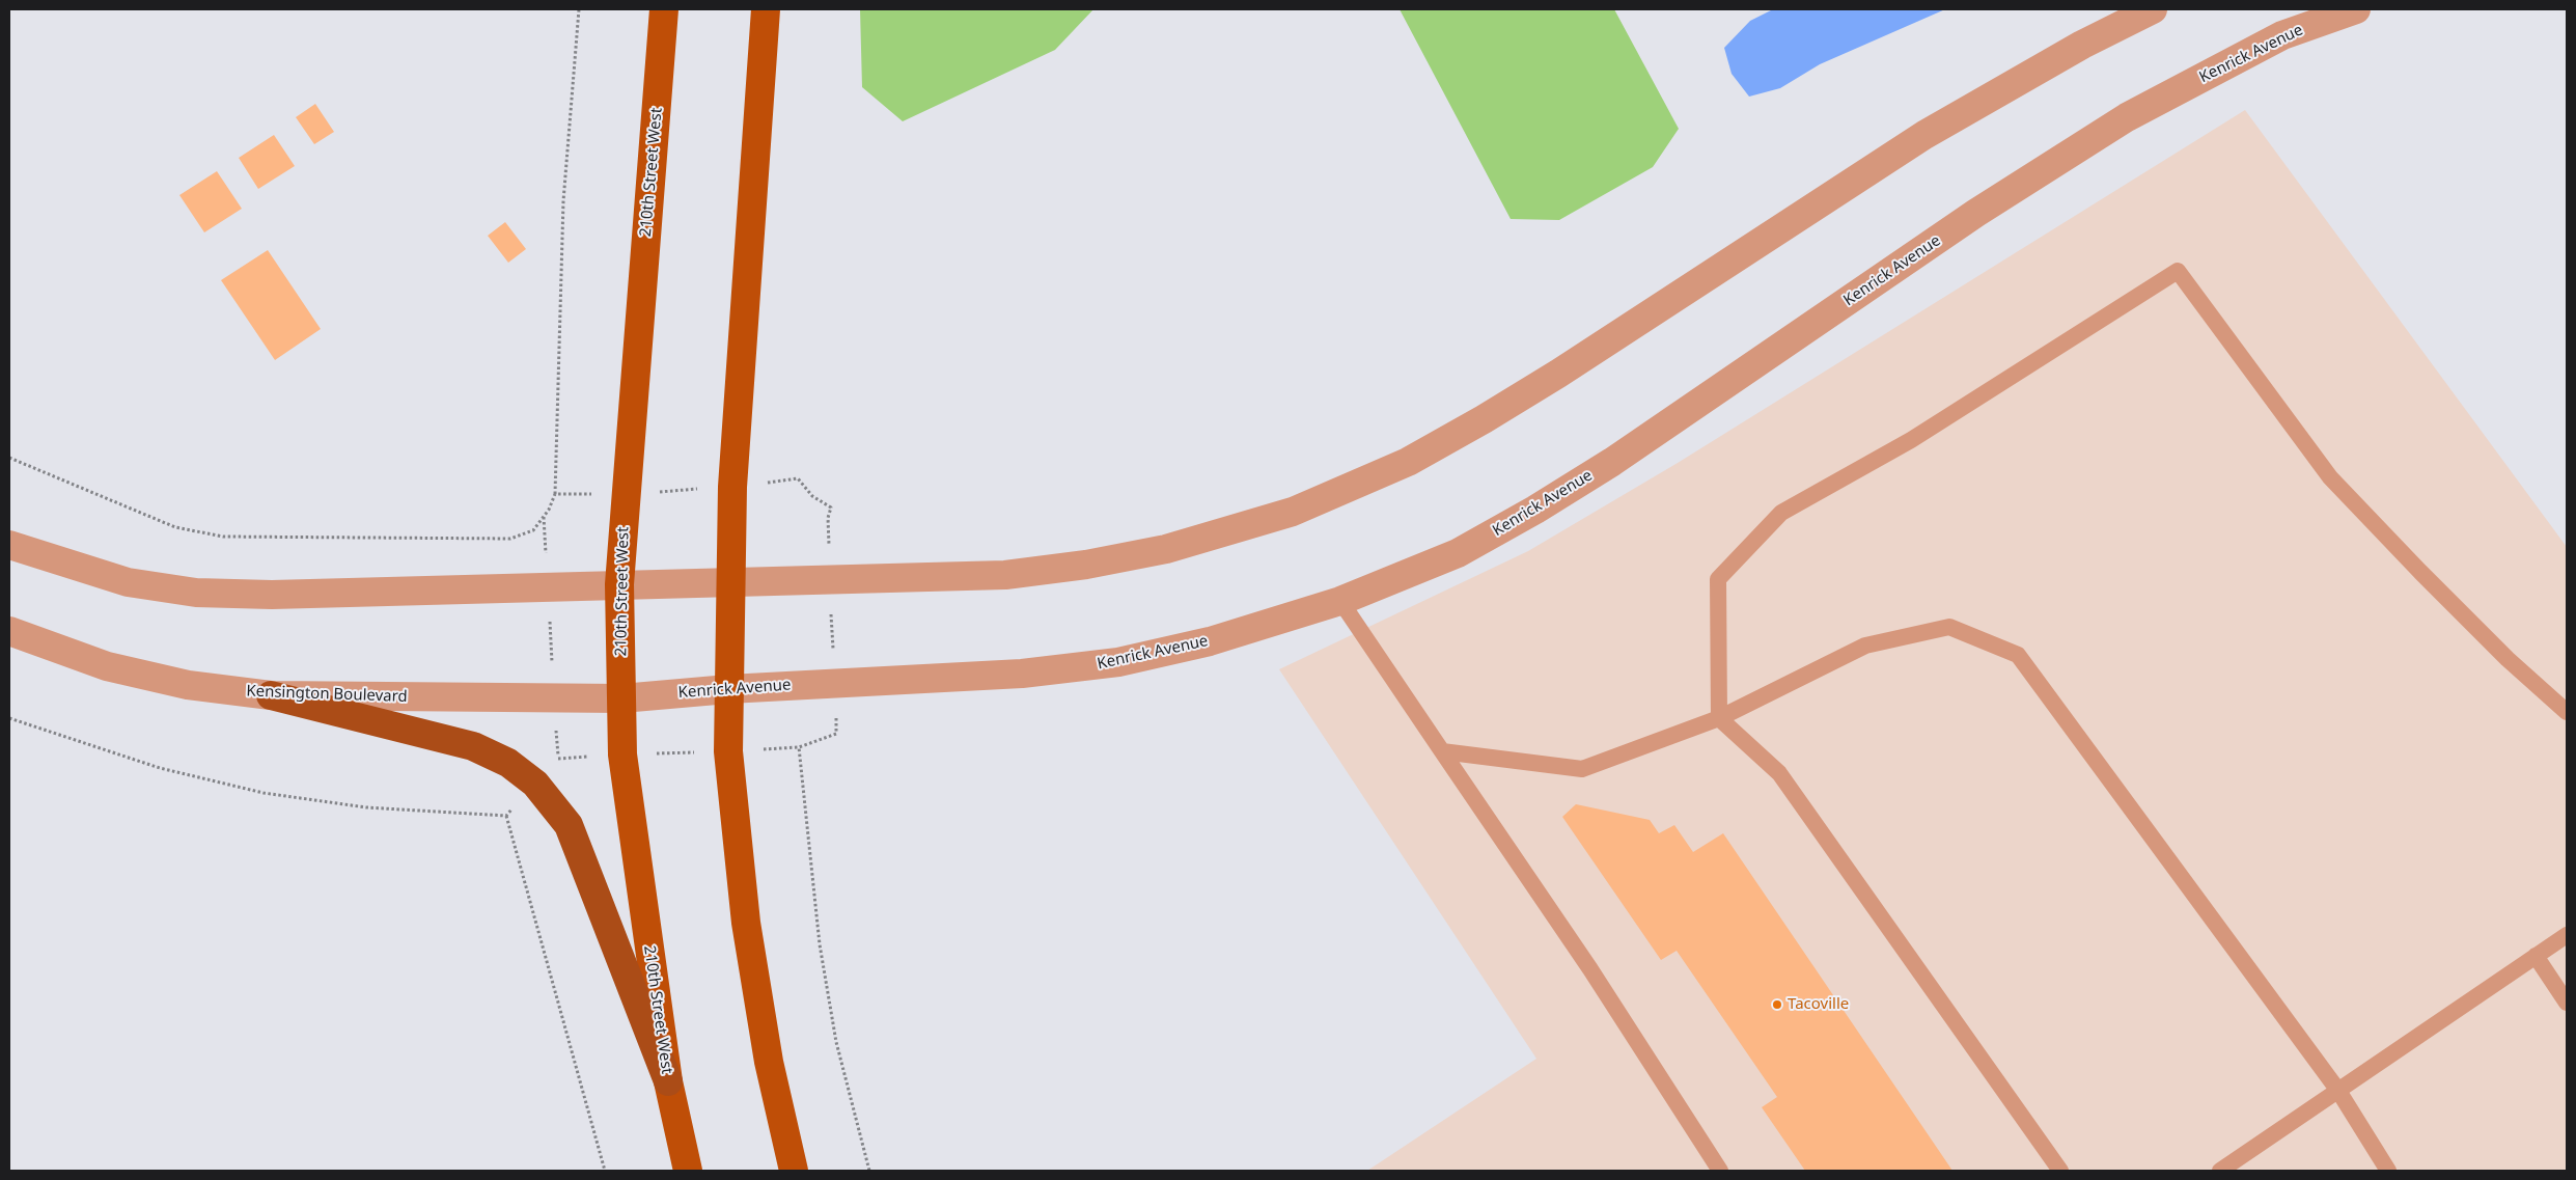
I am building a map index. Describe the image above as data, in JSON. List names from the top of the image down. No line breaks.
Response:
{"streets":{"main road":["210th Street West"],"street":["Kenrick Avenue","Kensington Boulevard"]},"crossings":[["Kenrick Avenue","210th Street West"],["Kenrick Avenue","Kensington Boulevard"],["210th Street West","Kensington Boulevard"]],"places":["Tacoville"]}
